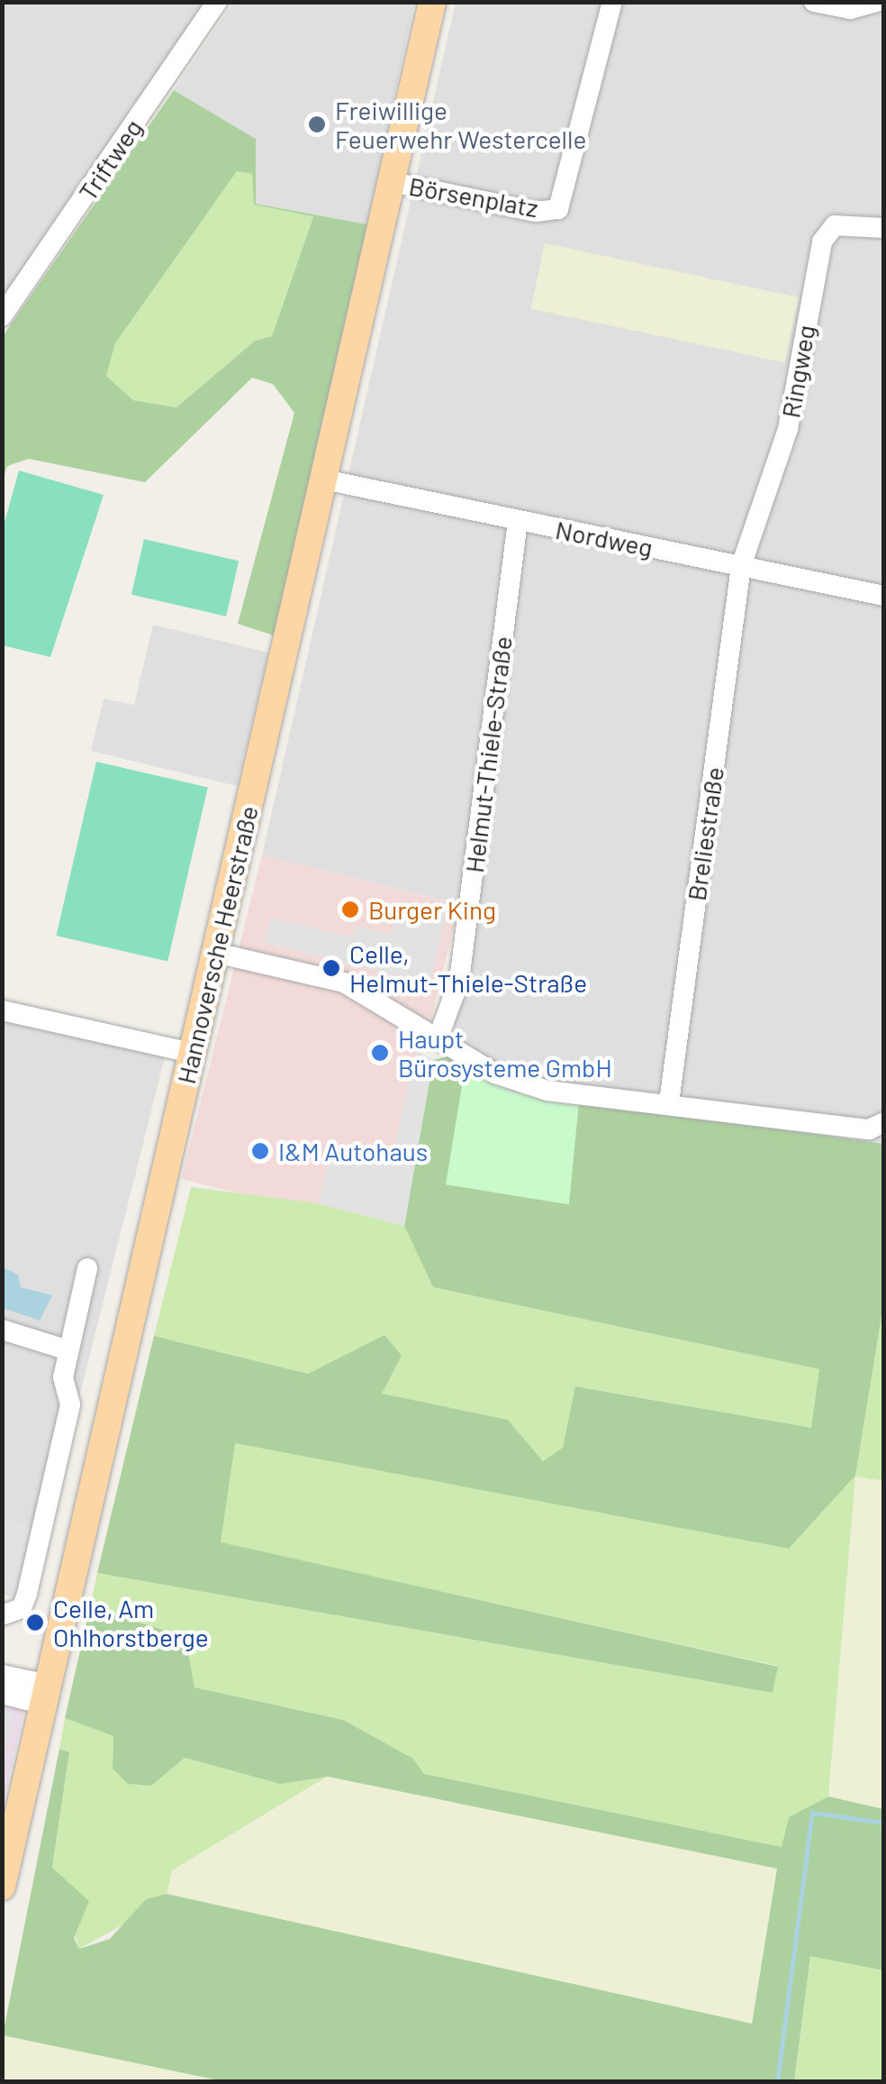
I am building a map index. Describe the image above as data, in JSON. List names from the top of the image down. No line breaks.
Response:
{"streets":{"main road":["Hannoversche Heerstraße"],"street":["Triftweg","Börsenplatz","Ringweg","Nordweg","Helmut-Thiele-Straße","Breliestraße"]},"crossings":[["Börsenplatz","Hannoversche Heerstraße"],["Ringweg","Nordweg"],["Ringweg","Breliestraße"],["Nordweg","Helmut-Thiele-Straße"],["Nordweg","Breliestraße"],["Nordweg","Hannoversche Heerstraße"]],"places":["Freiwillige Feuerwehr Westercelle","Burger King","Celle, Helmut-Thiele-Straße","Haupt Bürosysteme GmbH","I&M Autohaus","Celle, Am Ohlhorstberge"]}
